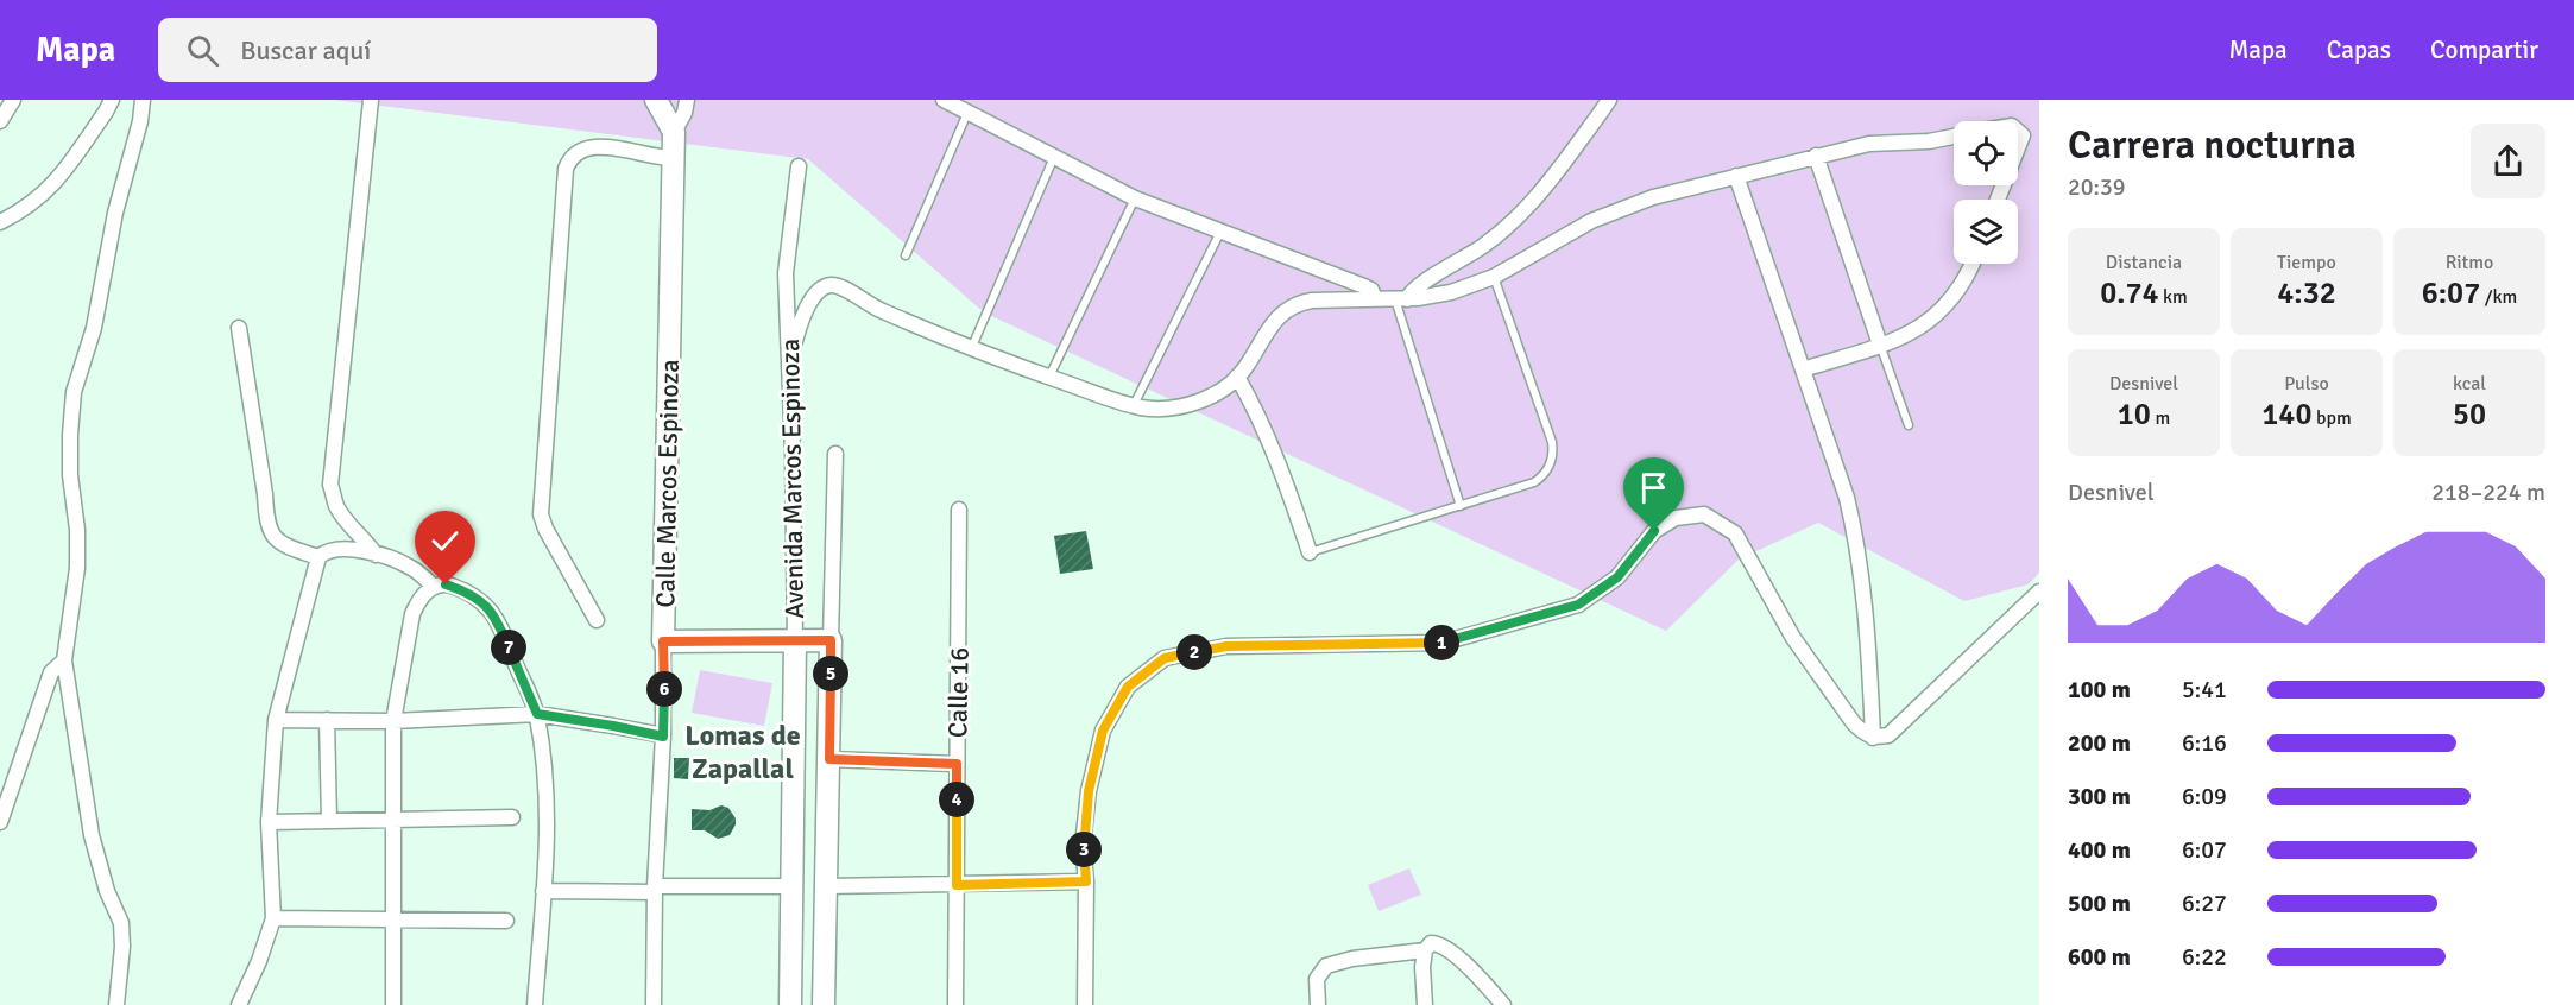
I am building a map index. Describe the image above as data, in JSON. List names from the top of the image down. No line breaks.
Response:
{"streets":{"street":["Avenida Marcos Espinoza","Calle Marcos Espinoza","Calle 16"]},"districts":["Lomas de Zapallal"],"page":{"header":"Mapa","search":"Buscar aquí","nav":["Mapa","Capas","Compartir"],"heading":["Carrera nocturna","20:39"],"stats":[["Distancia","0.74 km"],["Tiempo","4:32"],["Ritmo","6:07 /km"],["Desnivel","10 m"],["Pulso","140 bpm"],["kcal","50"]],"chart":["Desnivel","218–224 m"],"pins":["1","7","2","5","6","4","3"],"list":[{"name":"100 m","note":"5:41"},{"name":"200 m","note":"6:16"},{"name":"300 m","note":"6:09"},{"name":"400 m","note":"6:07"},{"name":"500 m","note":"6:27"},{"name":"600 m","note":"6:22"}]}}
